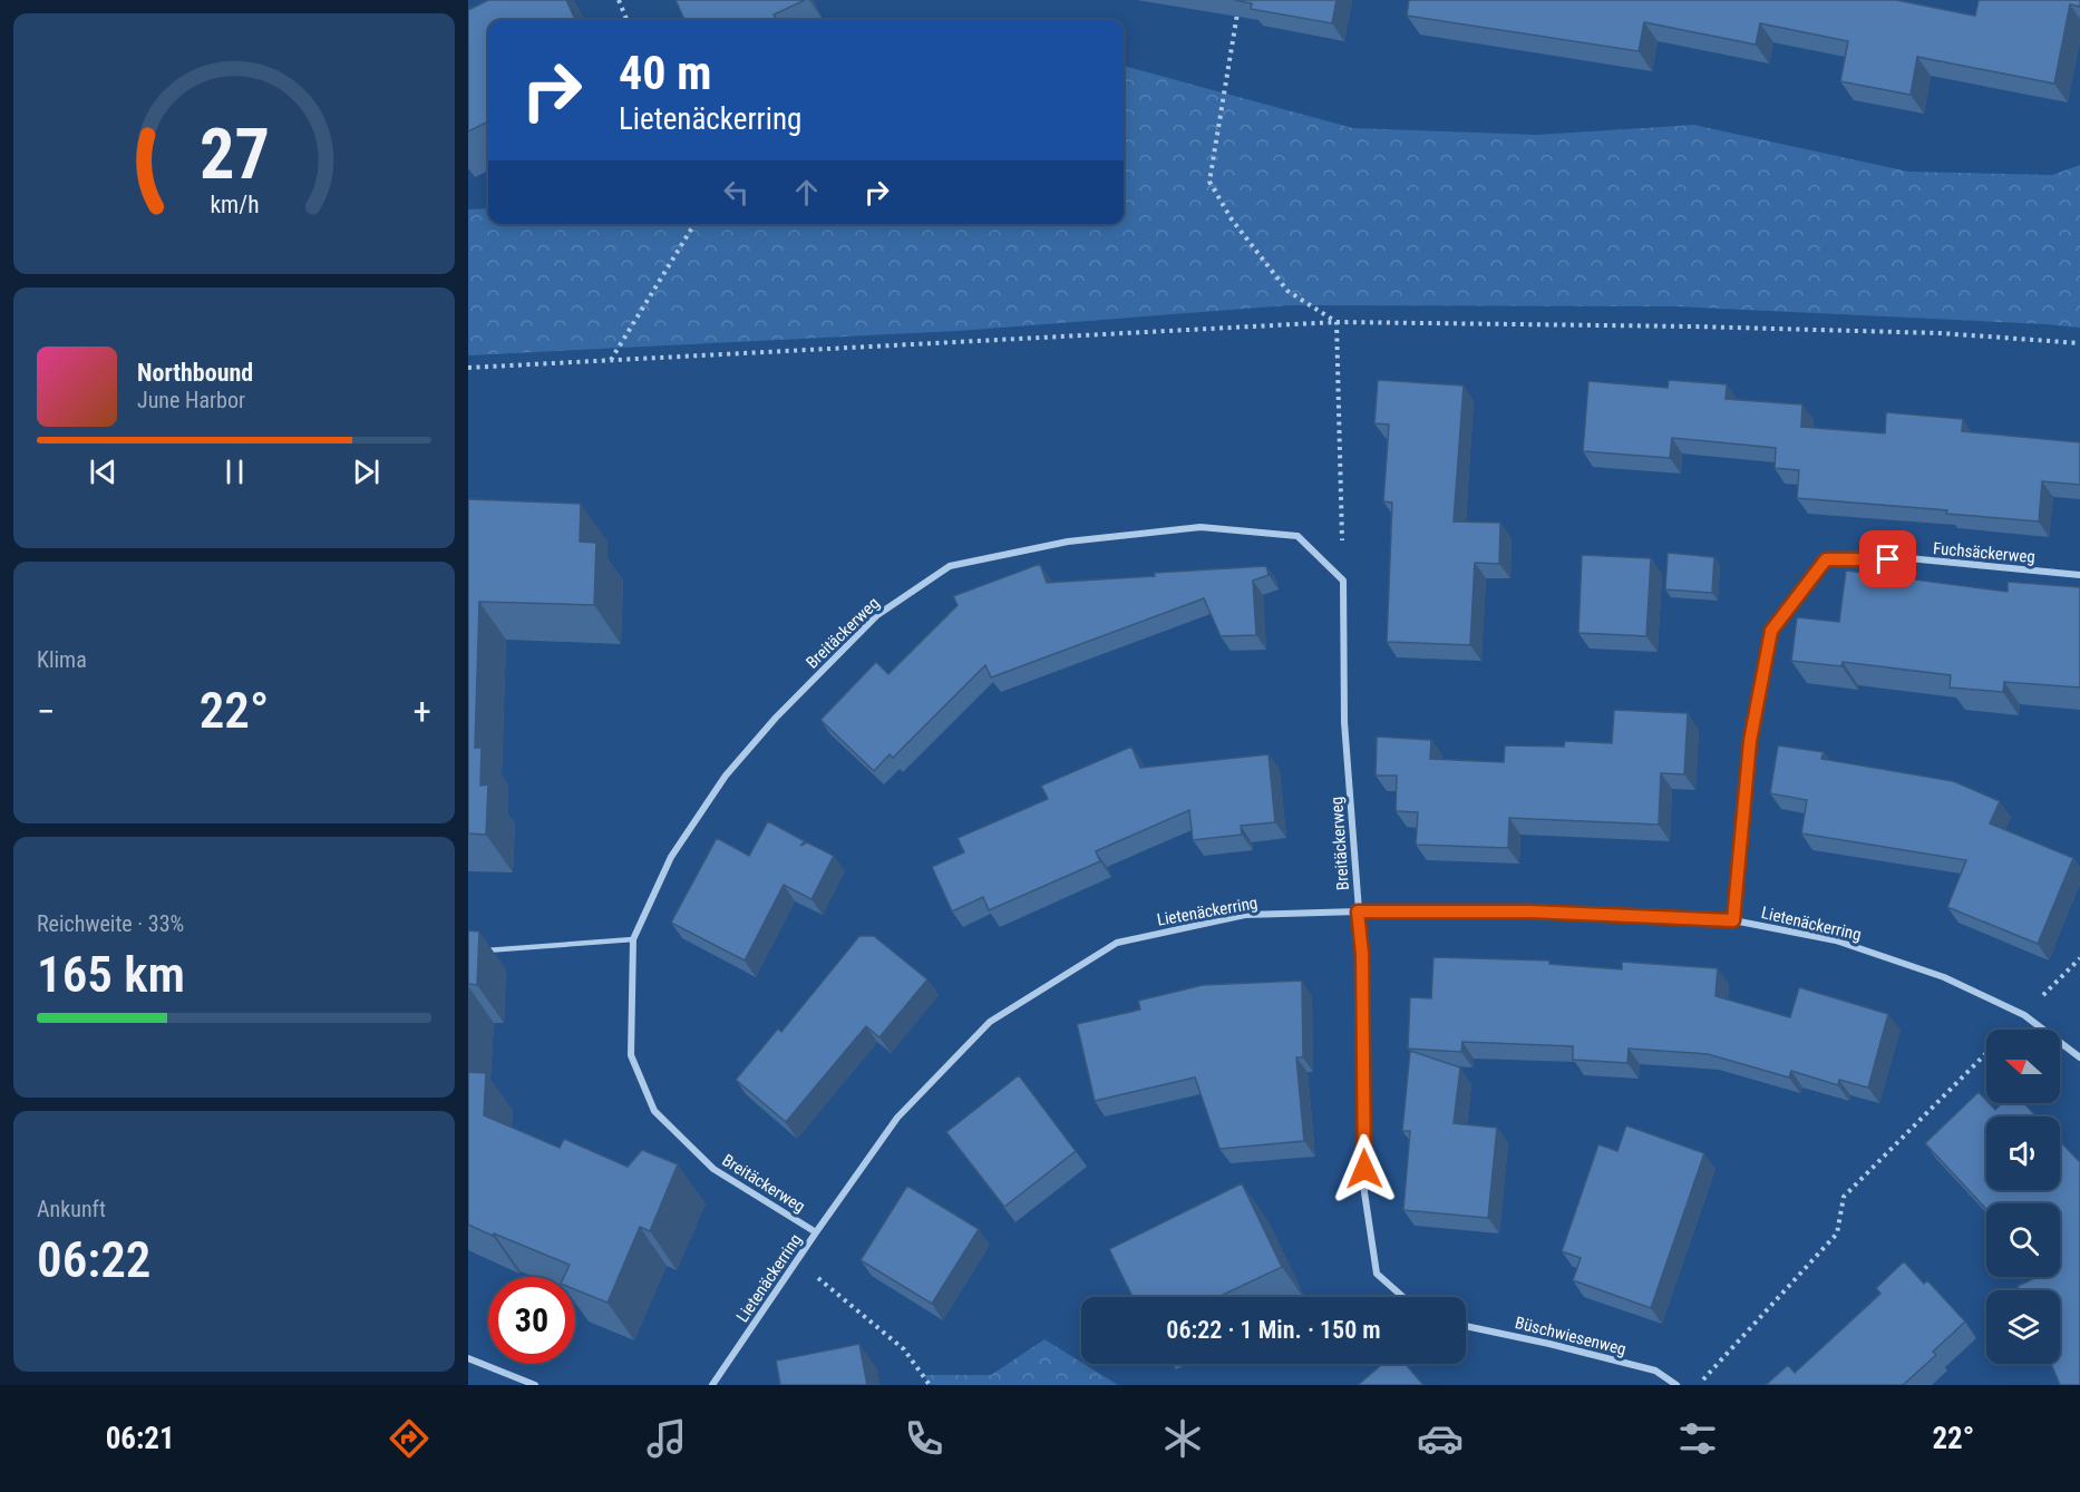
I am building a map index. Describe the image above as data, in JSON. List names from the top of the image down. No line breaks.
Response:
{"streets":{"street":["Fuchsäckerweg","Breitäckerweg","Lietenäckerring","Büschwiesenweg"]},"crossings":[["Fuchsäckerweg","Lietenäckerring"],["Breitäckerweg","Lietenäckerring"]],"north":"left","page":{"turn":["40 m","Lietenäckerring"],"song":["Northbound","June Harbor"],"tile":["Klima",["Reichweite · 33%","165 km"],["Ankunft","06:22"]],"heat":["−","22°","+"],"limit":"30","trip":"06:22 · 1 Min. · 150 m","tabs":["06:21","22°"],"gauge":["27","km/h"]}}
